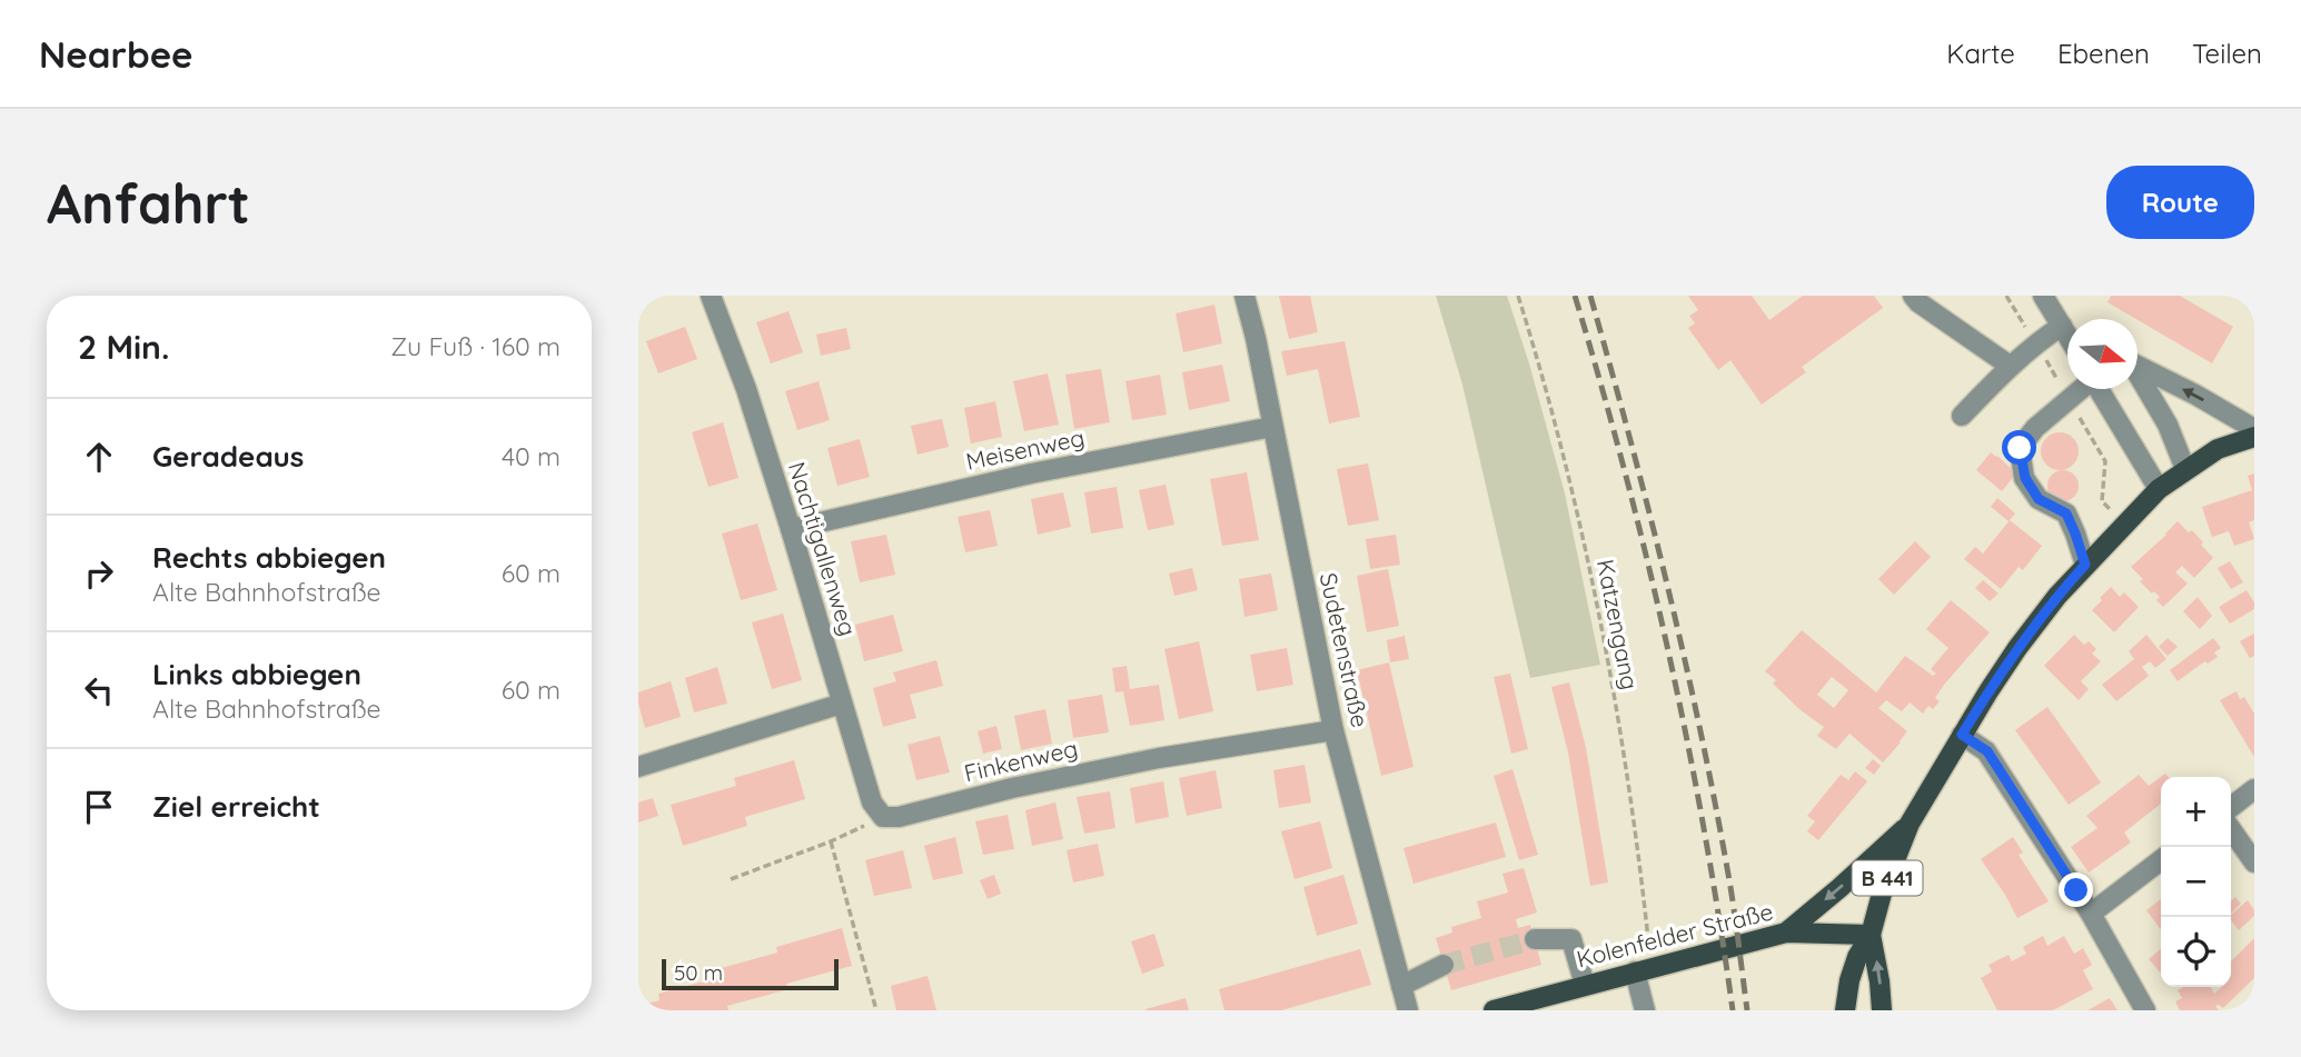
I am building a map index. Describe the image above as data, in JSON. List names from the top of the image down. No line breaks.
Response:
{"streets":{"main road":["B 441","Kolenfelder Straße"],"street":["Meisenweg","Nachtigallenweg","Sudetenstraße","Finkenweg"],"path":["Katzengang"]},"crossings":[["Meisenweg","Nachtigallenweg"],["Meisenweg","Sudetenstraße"],["Nachtigallenweg","Finkenweg"],["Katzengang","Kolenfelder Straße"],["Sudetenstraße","Finkenweg"],["B 441","Kolenfelder Straße"]],"scale_bar":"50 m","north":"right","page":{"header":"Nearbee","nav":["Karte","Ebenen","Teilen"],"buttons":"Route","title":"Anfahrt","heading":["2 Min.","Zu Fuß · 160 m"],"list":[["Geradeaus","40 m"],["Rechts abbiegen","Alte Bahnhofstraße","60 m"],["Links abbiegen","Alte Bahnhofstraße","60 m"],"Ziel erreicht"],"map_buttons":["+","−"],"scale":"50 m"}}
